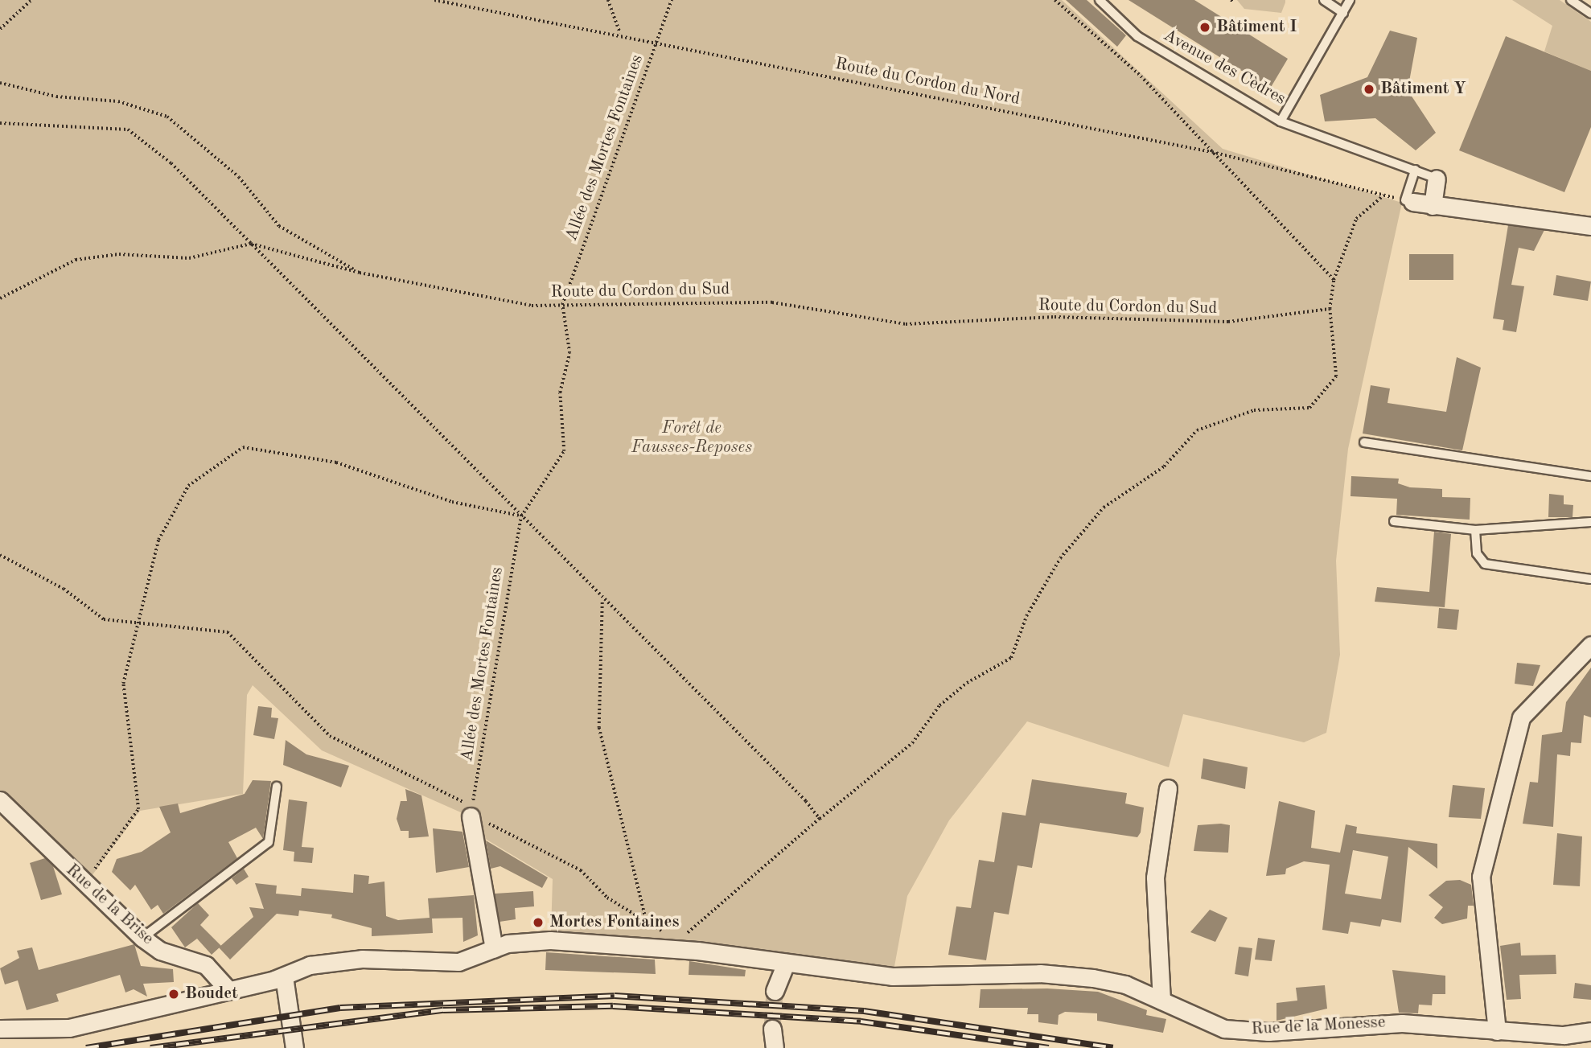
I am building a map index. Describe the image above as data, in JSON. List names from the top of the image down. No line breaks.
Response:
{"streets":{"street":["Rue de la Brise","Rue de la Monesse"],"lane":["Avenue des Cèdres"],"path":["Route du Cordon du Nord","Allée des Mortes Fontaines","Route du Cordon du Sud"]},"crossings":[["Route du Cordon du Nord","Allée des Mortes Fontaines"],["Allée des Mortes Fontaines","Route du Cordon du Sud"],["Rue de la Brise","Rue de la Monesse"]],"parks":["Forêt de Fausses-Reposes"],"places":["Bâtiment I","Bâtiment Y","Mortes Fontaines","Boudet"]}
